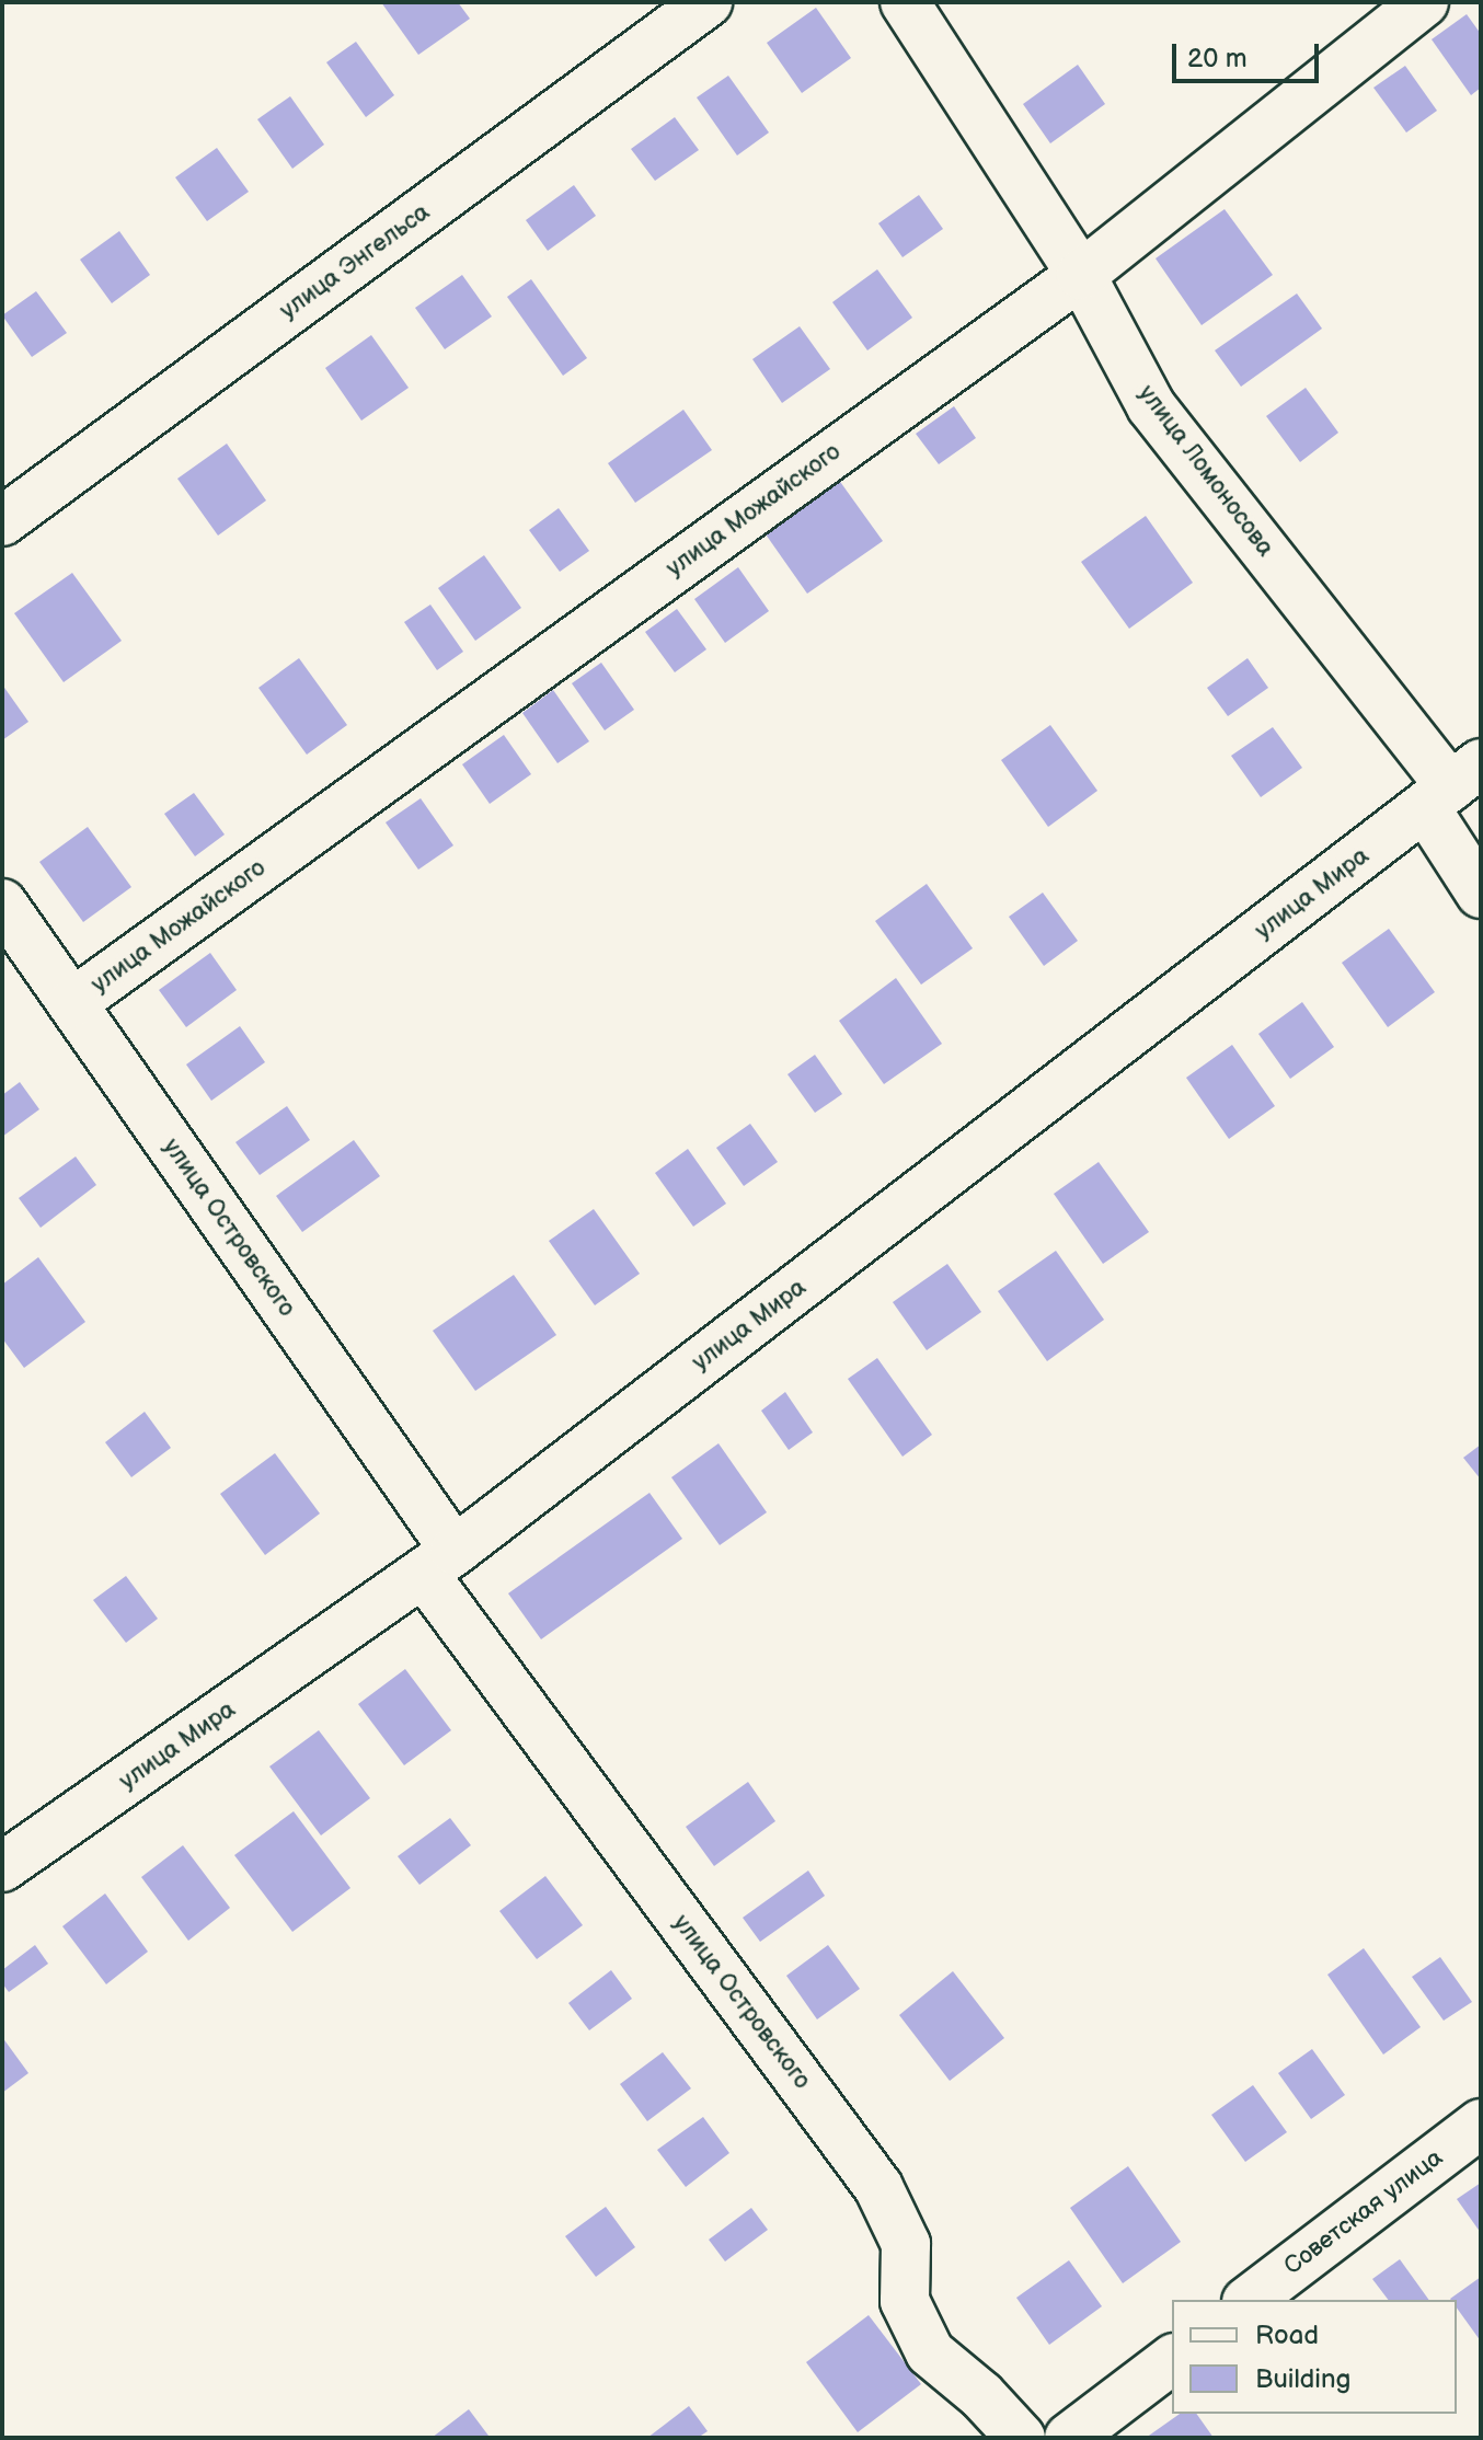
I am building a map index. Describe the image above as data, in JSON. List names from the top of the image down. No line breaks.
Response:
{"streets":{"street":["улица Энгельса","улица Ломоносова","улица Можайского","улица Мира","улица Островского","Советская улица"]},"crossings":[["улица Ломоносова","улица Можайского"],["улица Ломоносова","улица Мира"],["улица Можайского","улица Островского"],["улица Мира","улица Островского"]],"legend":["Road","Building"],"scale_bar":"20 m"}
